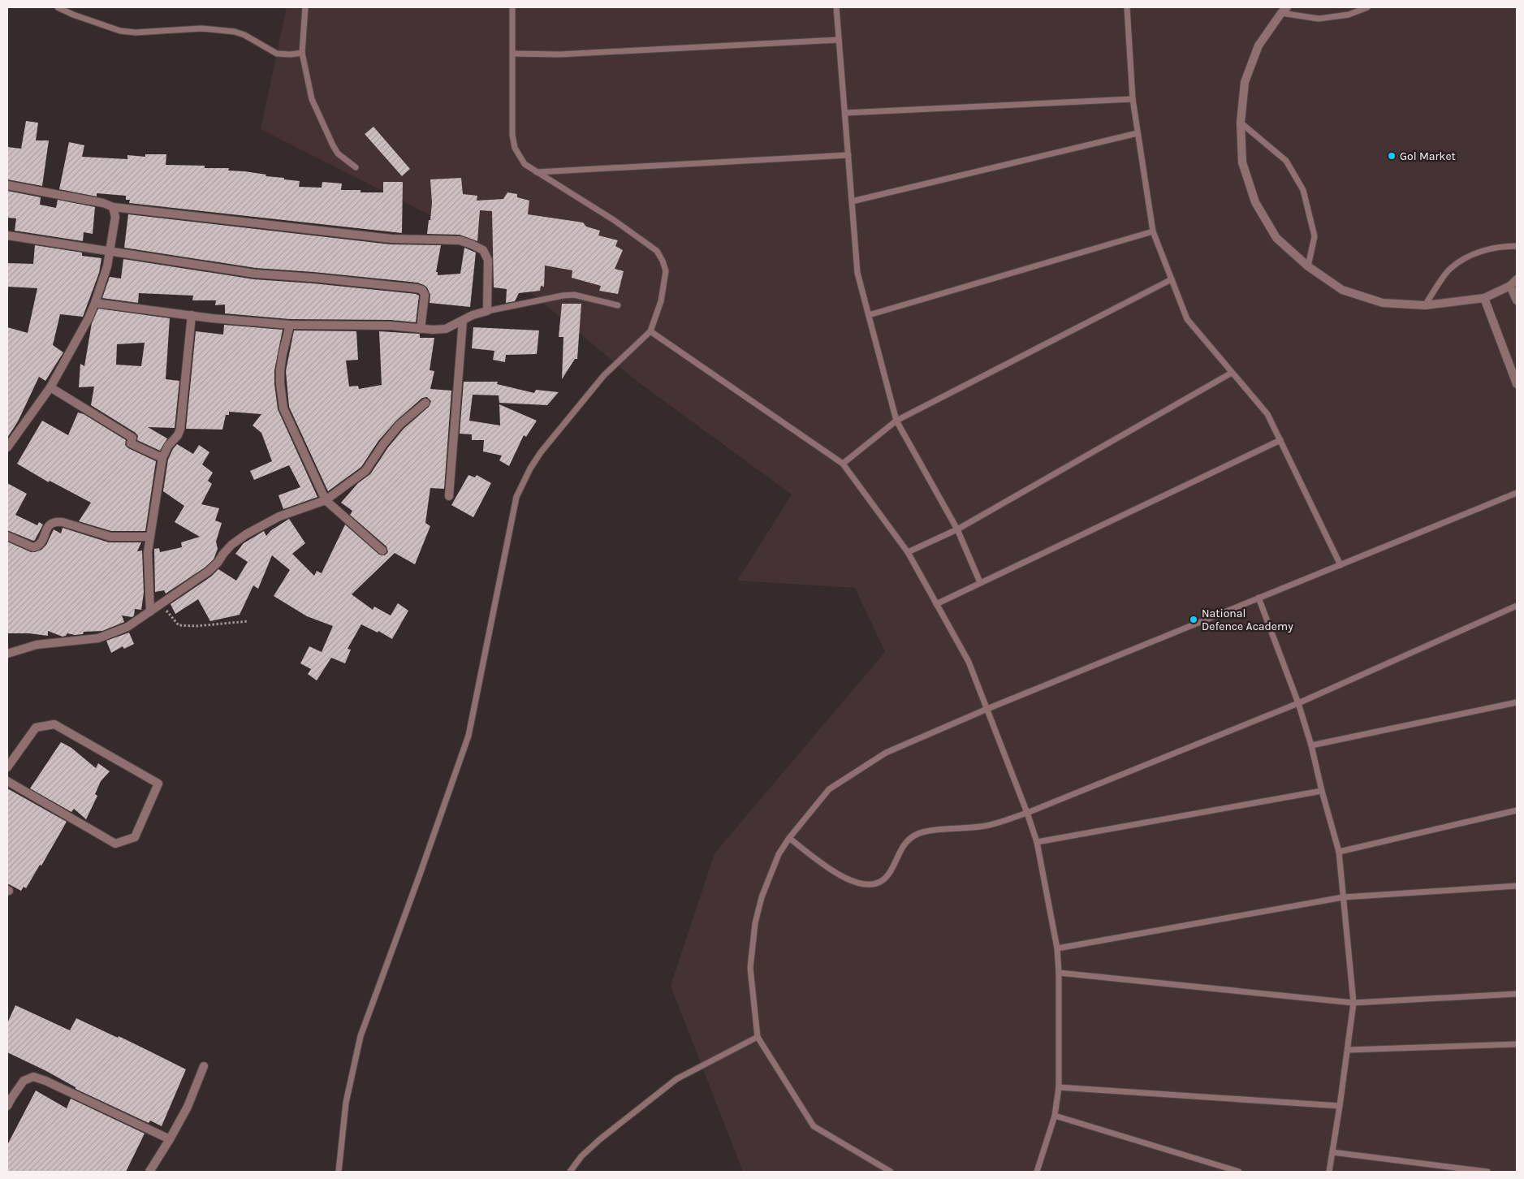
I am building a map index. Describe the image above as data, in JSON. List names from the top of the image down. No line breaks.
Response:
{"places":["Gol Market","National Defence Academy"]}
